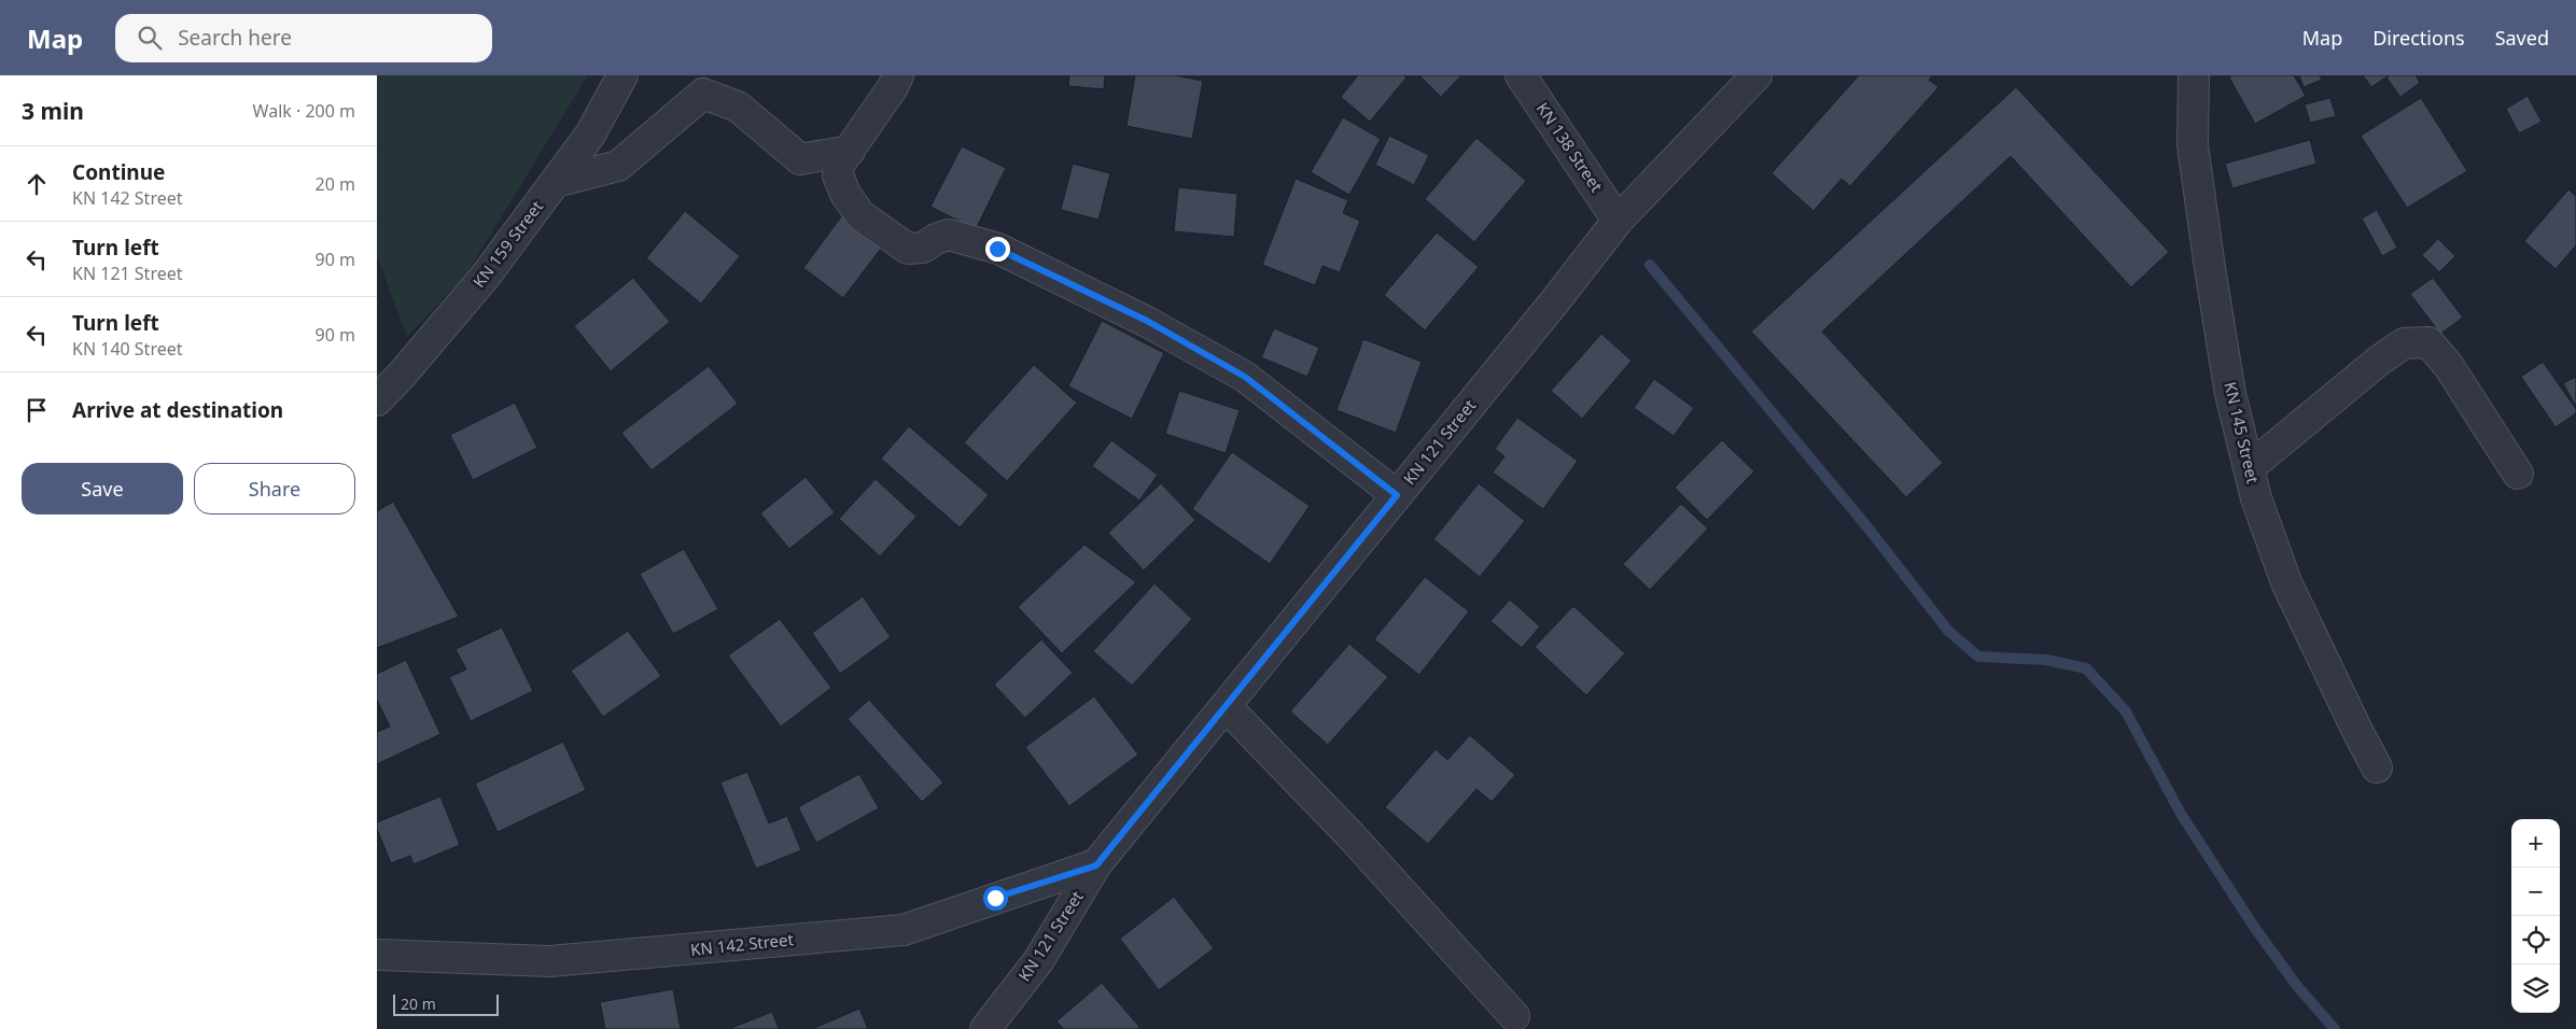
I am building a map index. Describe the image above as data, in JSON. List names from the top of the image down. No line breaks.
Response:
{"streets":{"street":["KN 138 Street","KN 159 Street","KN 145 Street","KN 121 Street","KN 142 Street"]},"crossings":[["KN 138 Street","KN 121 Street"],["KN 121 Street","KN 142 Street"]],"scale_bar":"20 m","page":{"header":"Map","search":"Search here","nav":["Map","Directions","Saved"],"heading":["3 min","Walk · 200 m"],"list":[["Continue","KN 142 Street","20 m"],["Turn left","KN 121 Street","90 m"],["Turn left","KN 140 Street","90 m"],"Arrive at destination"],"buttons":["Save","Share"],"map_buttons":["+","−"],"scale":"20 m"}}
